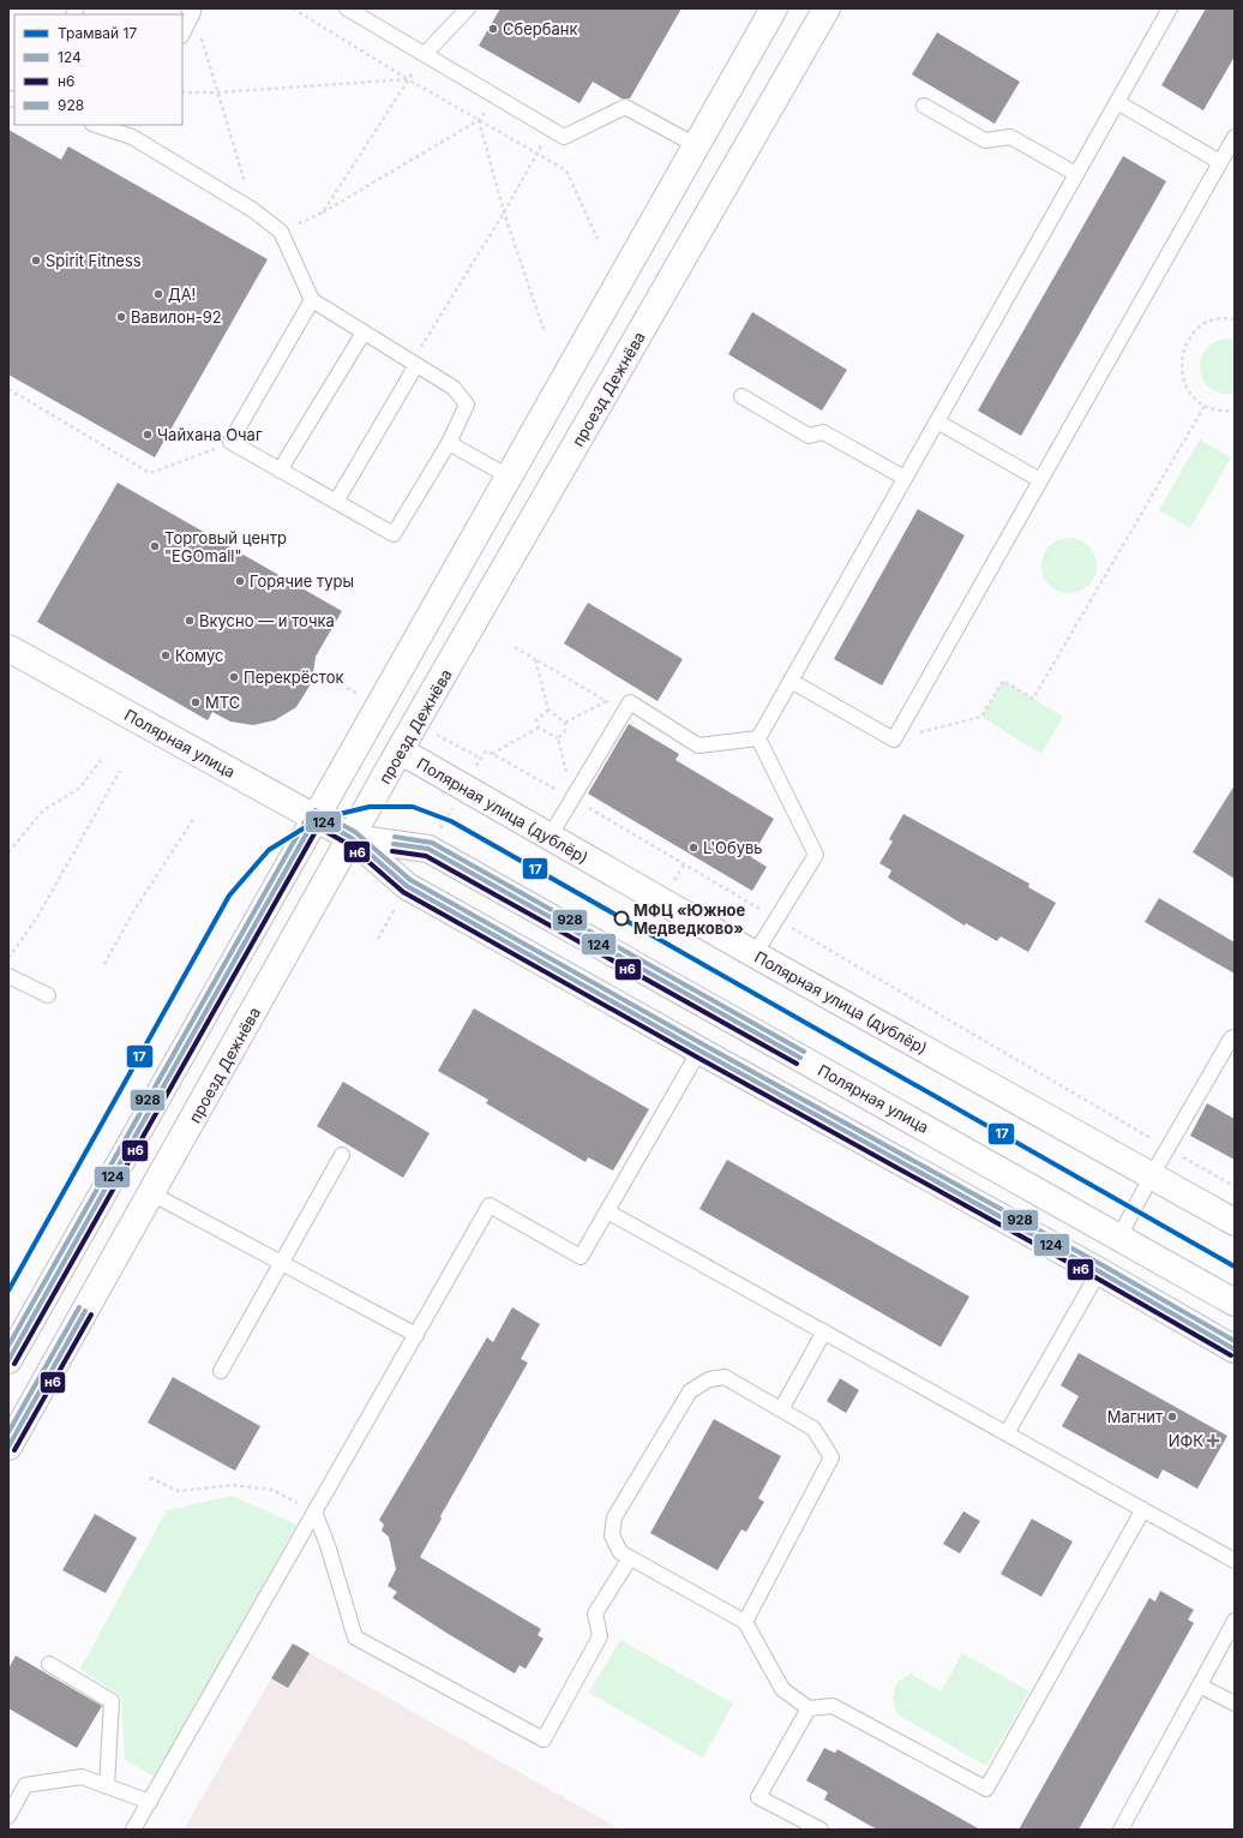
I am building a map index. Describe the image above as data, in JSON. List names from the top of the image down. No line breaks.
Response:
{"streets":{"main road":["проезд Дежнёва","Полярная улица","Полярная улица (дублёр)"]},"crossings":[["проезд Дежнёва","Полярная улица"],["проезд Дежнёва","Полярная улица (дублёр)"]],"places":{"other":["Сбербанк","Spirit Fitness","ДА!","Вавилон-92","Чайхана Очаг","Торговый центр \"EGOmall\"","Горячие туры","Вкусно — и точка","Комус","Перекрёсток","МТС","L'Обувь","МФЦ «Южное Медведково»","Магнит"],"health":["ИФК"]},"lines":["tram line 17","transit line 928","transit line 124","transit line н6"],"legend":["Трамвай 17","124","н6","928"]}
